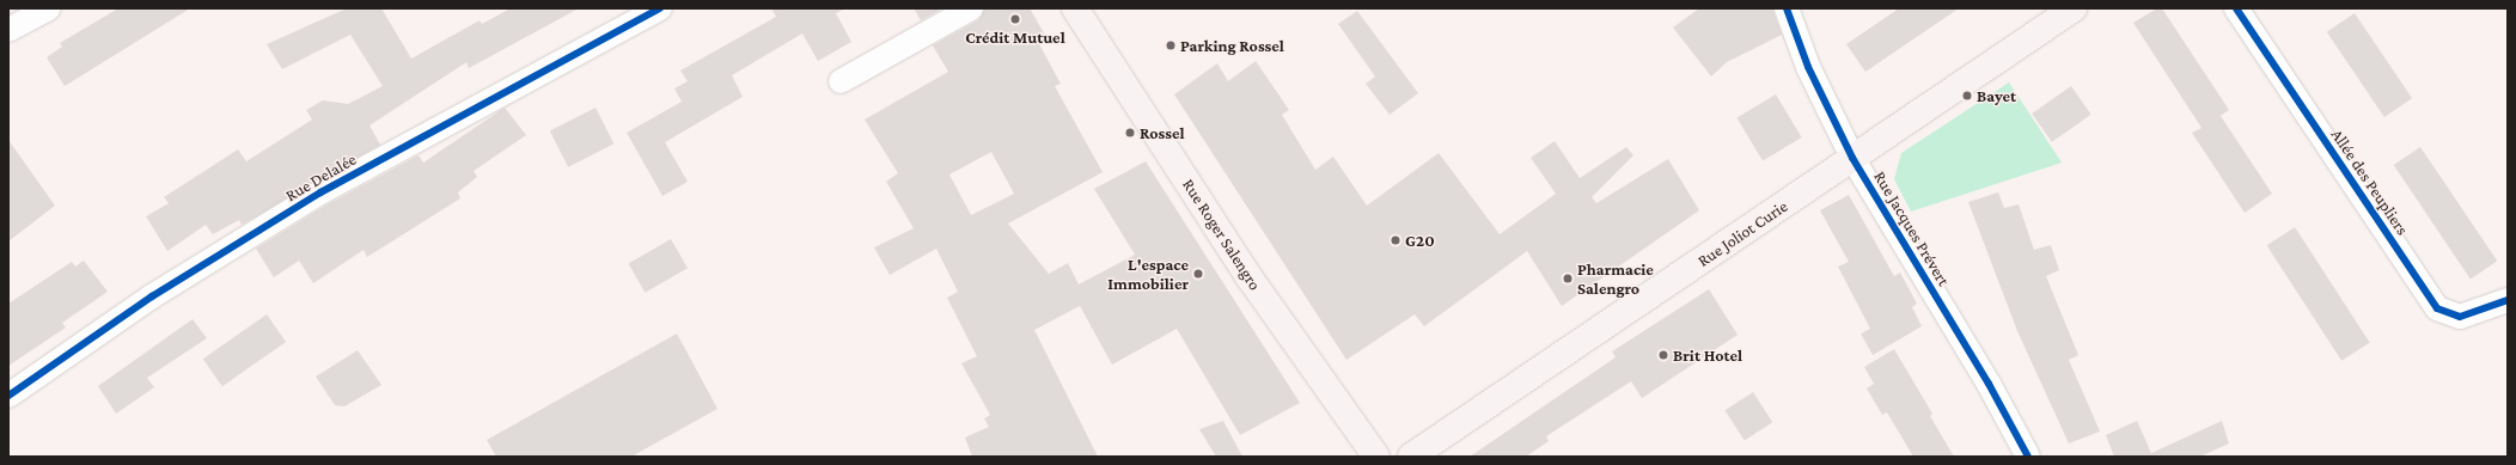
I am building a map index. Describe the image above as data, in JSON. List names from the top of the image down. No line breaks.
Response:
{"streets":{"main road":["Rue Joliot Curie","Rue Roger Salengro"],"street":["Rue Delalée","Allée des Peupliers","Rue Jacques Prévert"]},"crossings":[["Rue Jacques Prévert","Rue Joliot Curie"]],"places":["Crédit Mutuel","Parking Rossel","Bayet","Rossel","G20","L'espace Immobilier","Pharmacie Salengro","Brit Hotel"]}
